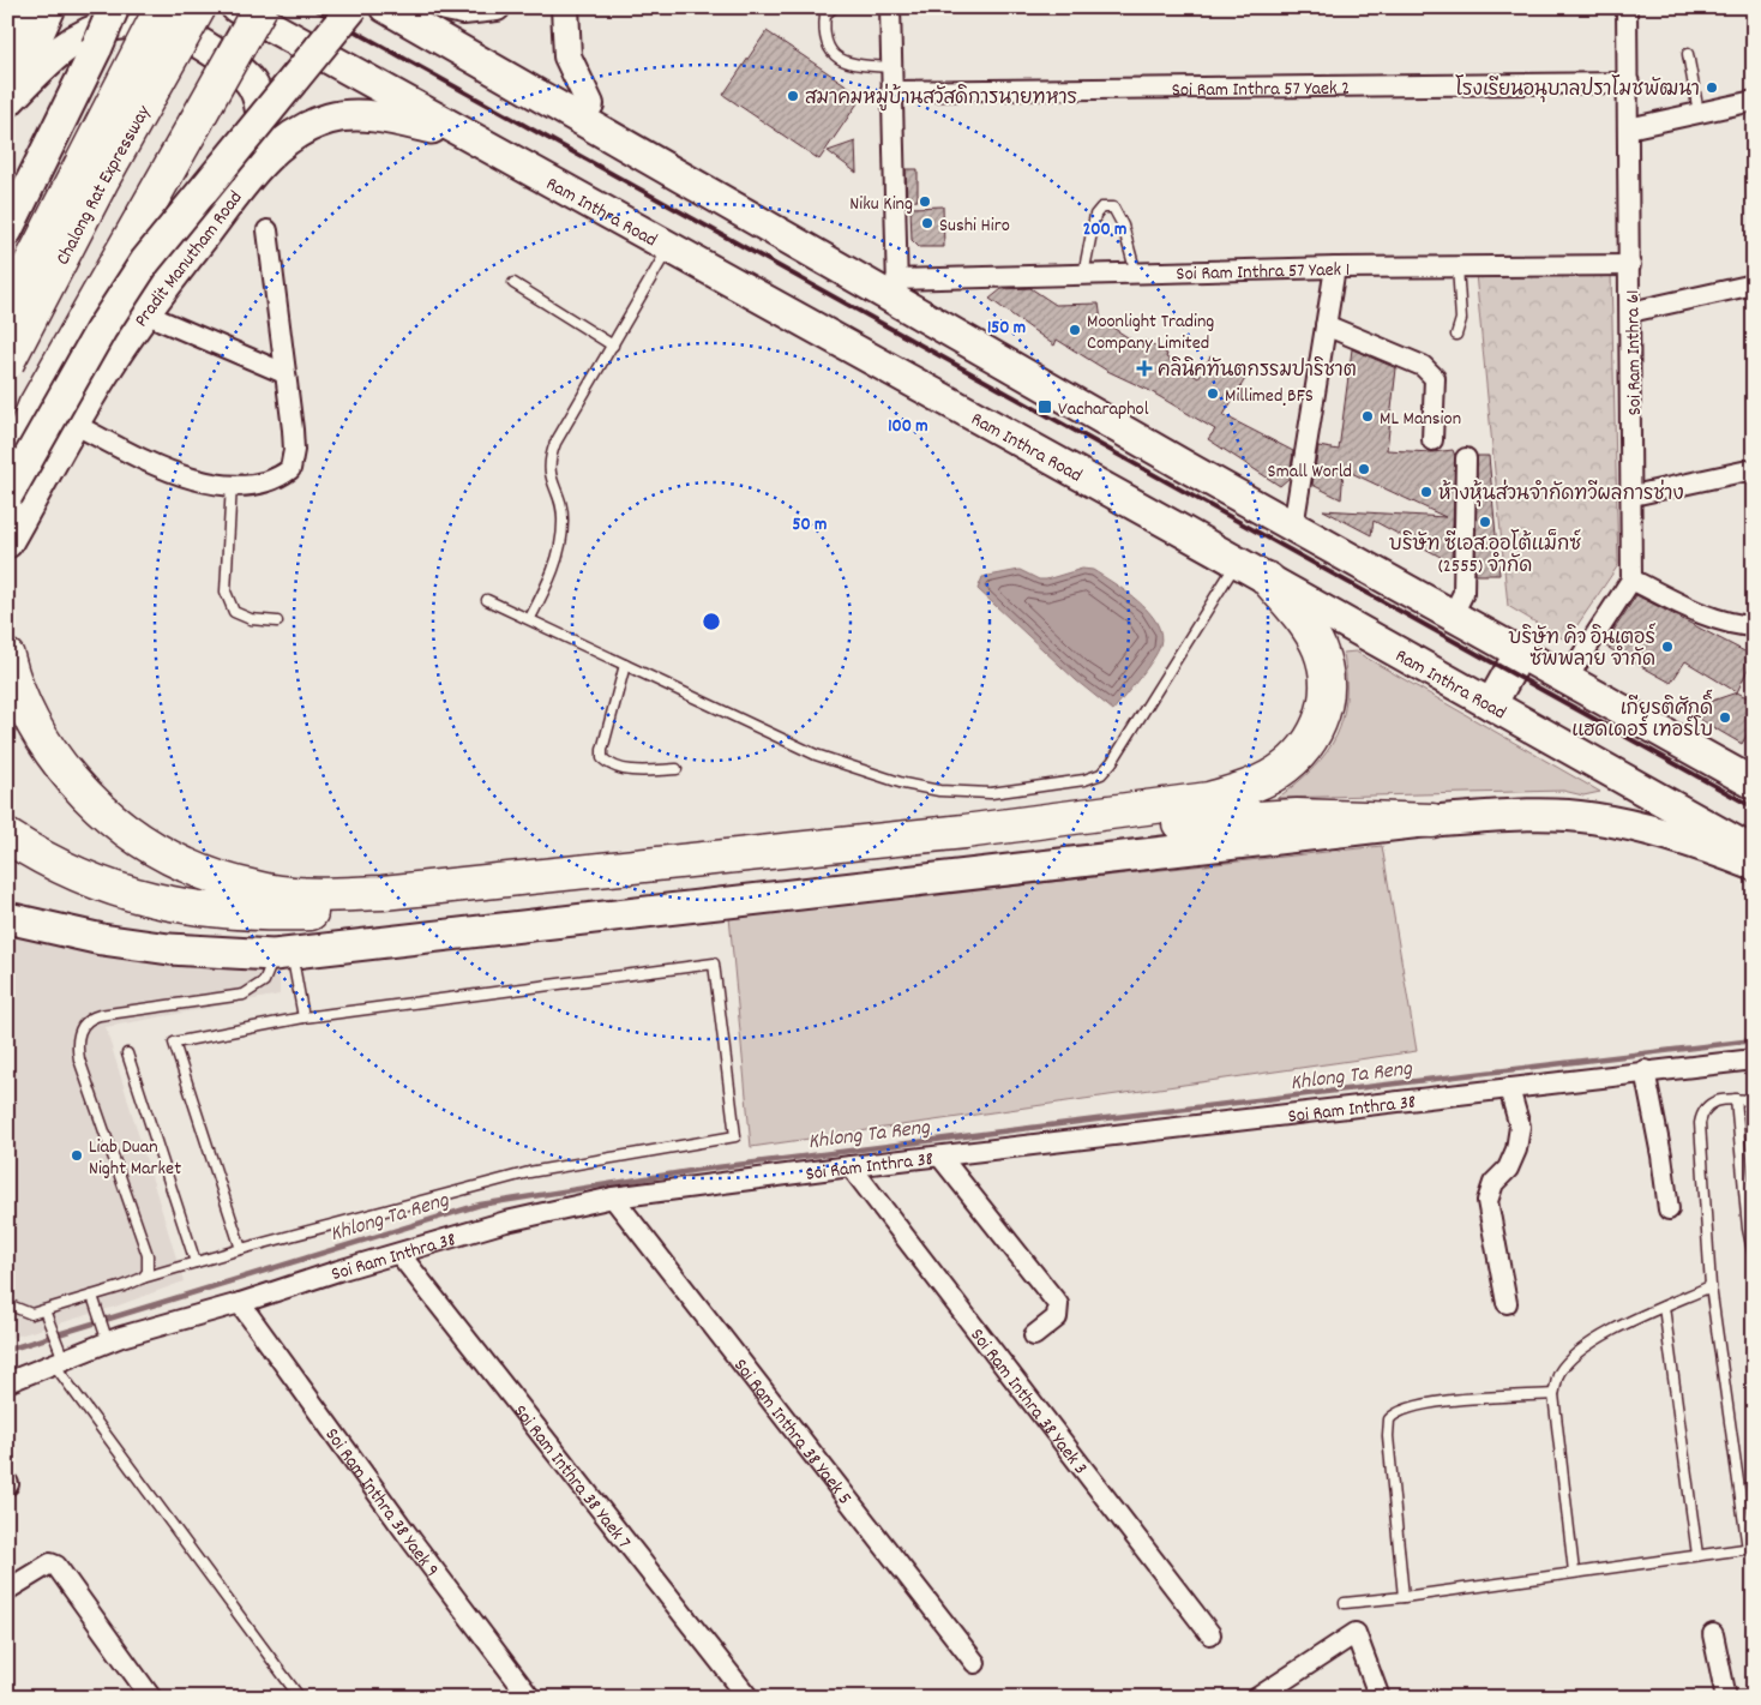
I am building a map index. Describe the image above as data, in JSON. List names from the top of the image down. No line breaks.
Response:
{"streets":{"highway":["Chalong Rat Expressway"],"main road":["Ram Inthra Road","Pradit Manutham Road"],"street":["Soi Ram Inthra 57 Yaek 2","Soi Ram Inthra 57 Yaek 1","Soi Ram Inthra 61","Soi Ram Inthra 38","Soi Ram Inthra 38 Yaek 3","Soi Ram Inthra 38 Yaek 5","Soi Ram Inthra 38 Yaek 7","Soi Ram Inthra 38 Yaek 9"]},"crossings":[["Soi Ram Inthra 57 Yaek 2","Soi Ram Inthra 61"],["Ram Inthra Road","Pradit Manutham Road"],["Soi Ram Inthra 57 Yaek 1","Soi Ram Inthra 61"],["Soi Ram Inthra 38","Soi Ram Inthra 38 Yaek 3"],["Soi Ram Inthra 38","Soi Ram Inthra 38 Yaek 5"],["Soi Ram Inthra 38","Soi Ram Inthra 38 Yaek 7"],["Soi Ram Inthra 38","Soi Ram Inthra 38 Yaek 9"]],"water":["Khlong Ta Reng"],"places":{"other":["โรงเรียนอนุบาลปราโมชพัฒนา","สมาคมหมู่บ้านสวัสดิการนายทหาร","Niku King","Sushi Hiro","Moonlight Trading Company Limited","Millimed ฺBFS","ML Mansion","Small World","ห้างหุ้นส่วนจำกัดทวีผลการช่าง","บริษัท ซีเอส.ออโต้แม็กซ์ (2555) จำกัด","บริษัท คิว อินเตอร์ ซัพพลาย จำกัด","เกียรติศักดิ์ แฮดเดอร์ เทอร์โบ","Liab Duan Night Market"],"health":["คลินิคทันตกรรมปาริชาต"],"transit":["Vacharaphol"]},"rings":["200 m","150 m","100 m","50 m"]}
